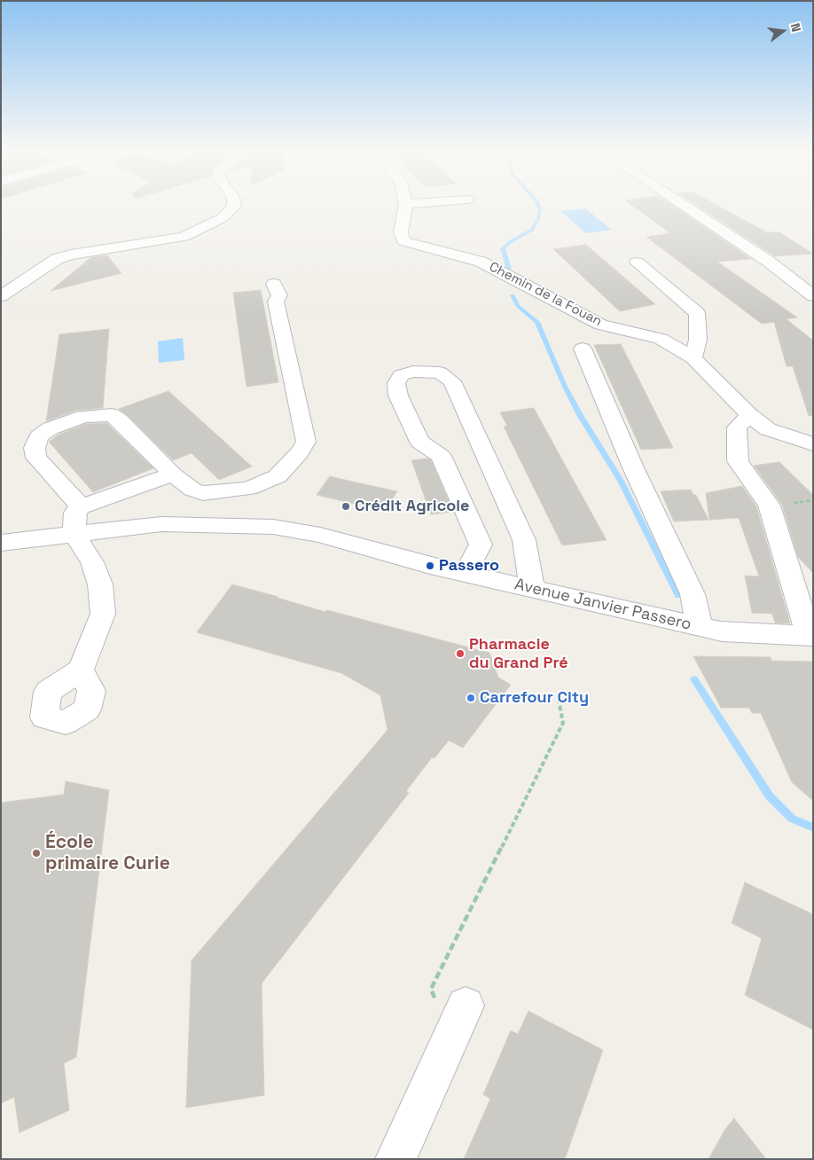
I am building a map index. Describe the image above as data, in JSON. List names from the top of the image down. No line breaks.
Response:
{"streets":{"street":["Chemin de la Fouan","Avenue Janvier Passero"]},"places":["Crédit Agricole","Passero","Pharmacie du Grand Pré","Carrefour City","École primaire Curie"],"north":"right"}
